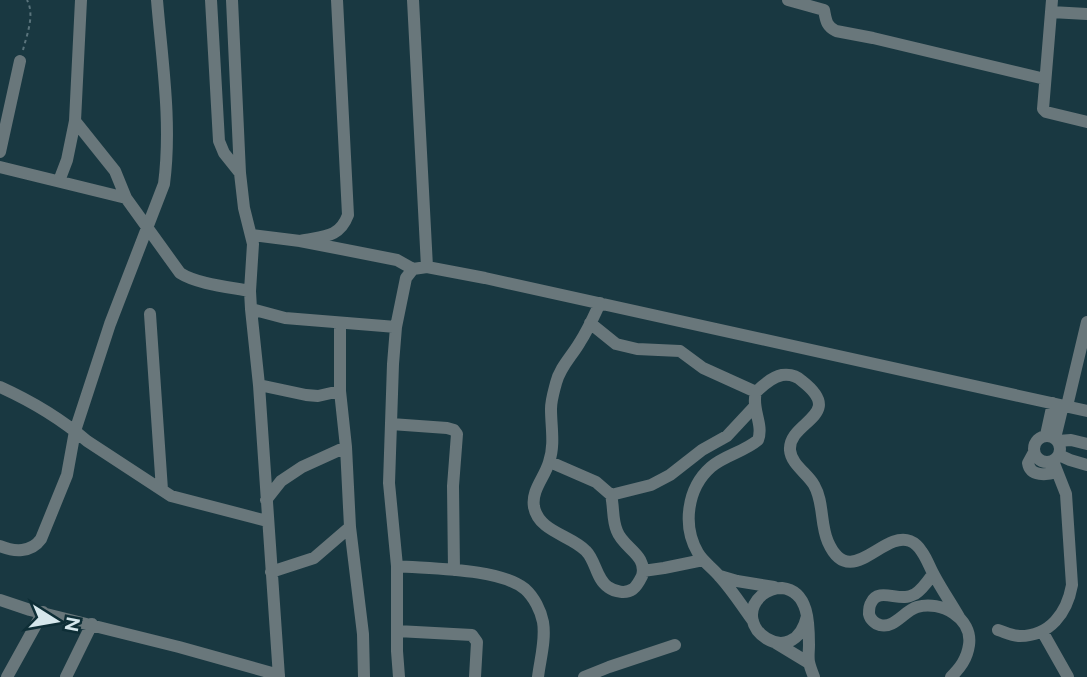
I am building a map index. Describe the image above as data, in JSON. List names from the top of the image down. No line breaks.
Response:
{"north":"right"}
